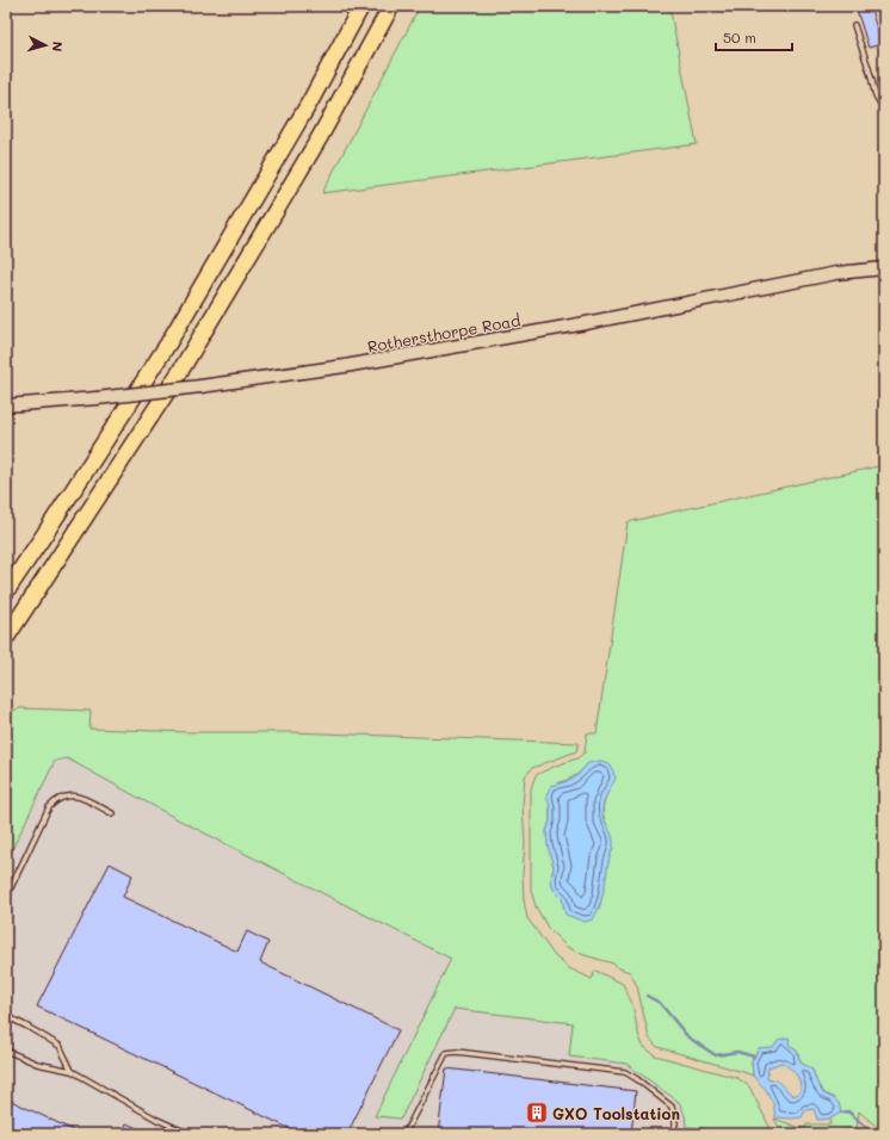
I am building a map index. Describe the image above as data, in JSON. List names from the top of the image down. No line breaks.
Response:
{"streets":{"street":["Rothersthorpe Road"]},"places":{"building":["GXO Toolstation"]},"scale_bar":"50 m","north":"right"}
